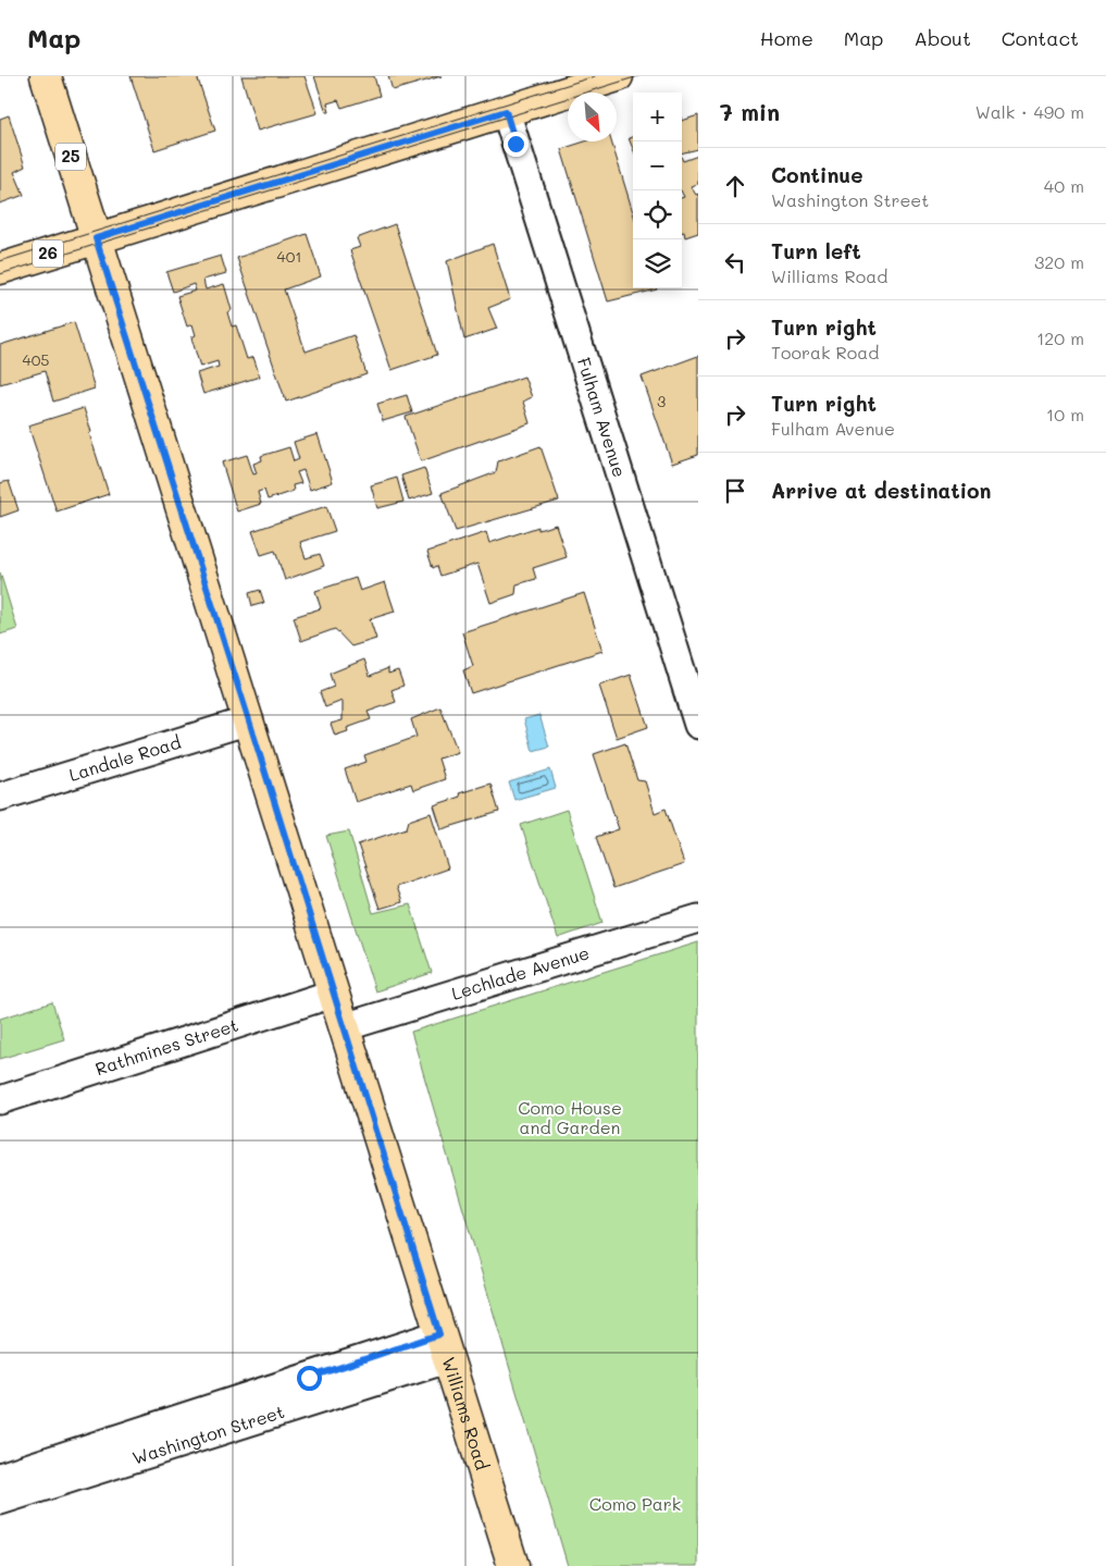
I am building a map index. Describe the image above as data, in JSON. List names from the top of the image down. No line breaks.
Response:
{"streets":{"main road":["25","26","Williams Road"],"street":["Fulham Avenue","Landale Road","Lechlade Avenue","Rathmines Street","Washington Street"]},"crossings":[["26","Fulham Avenue"],["26","Williams Road"],["Landale Road","Williams Road"],["Lechlade Avenue","Williams Road"],["Rathmines Street","Williams Road"],["Williams Road","Washington Street"]],"parks":["Como House and Garden","Como Park"],"house_numbers":["401","405","3"],"north":"bottom right","page":{"header":"Map","nav":["Home","Map","About","Contact"],"heading":["7 min","Walk · 490 m"],"map_buttons":["+","−"],"list":[["Continue","Washington Street","40 m"],["Turn left","Williams Road","320 m"],["Turn right","Toorak Road","120 m"],["Turn right","Fulham Avenue","10 m"],"Arrive at destination"]}}
